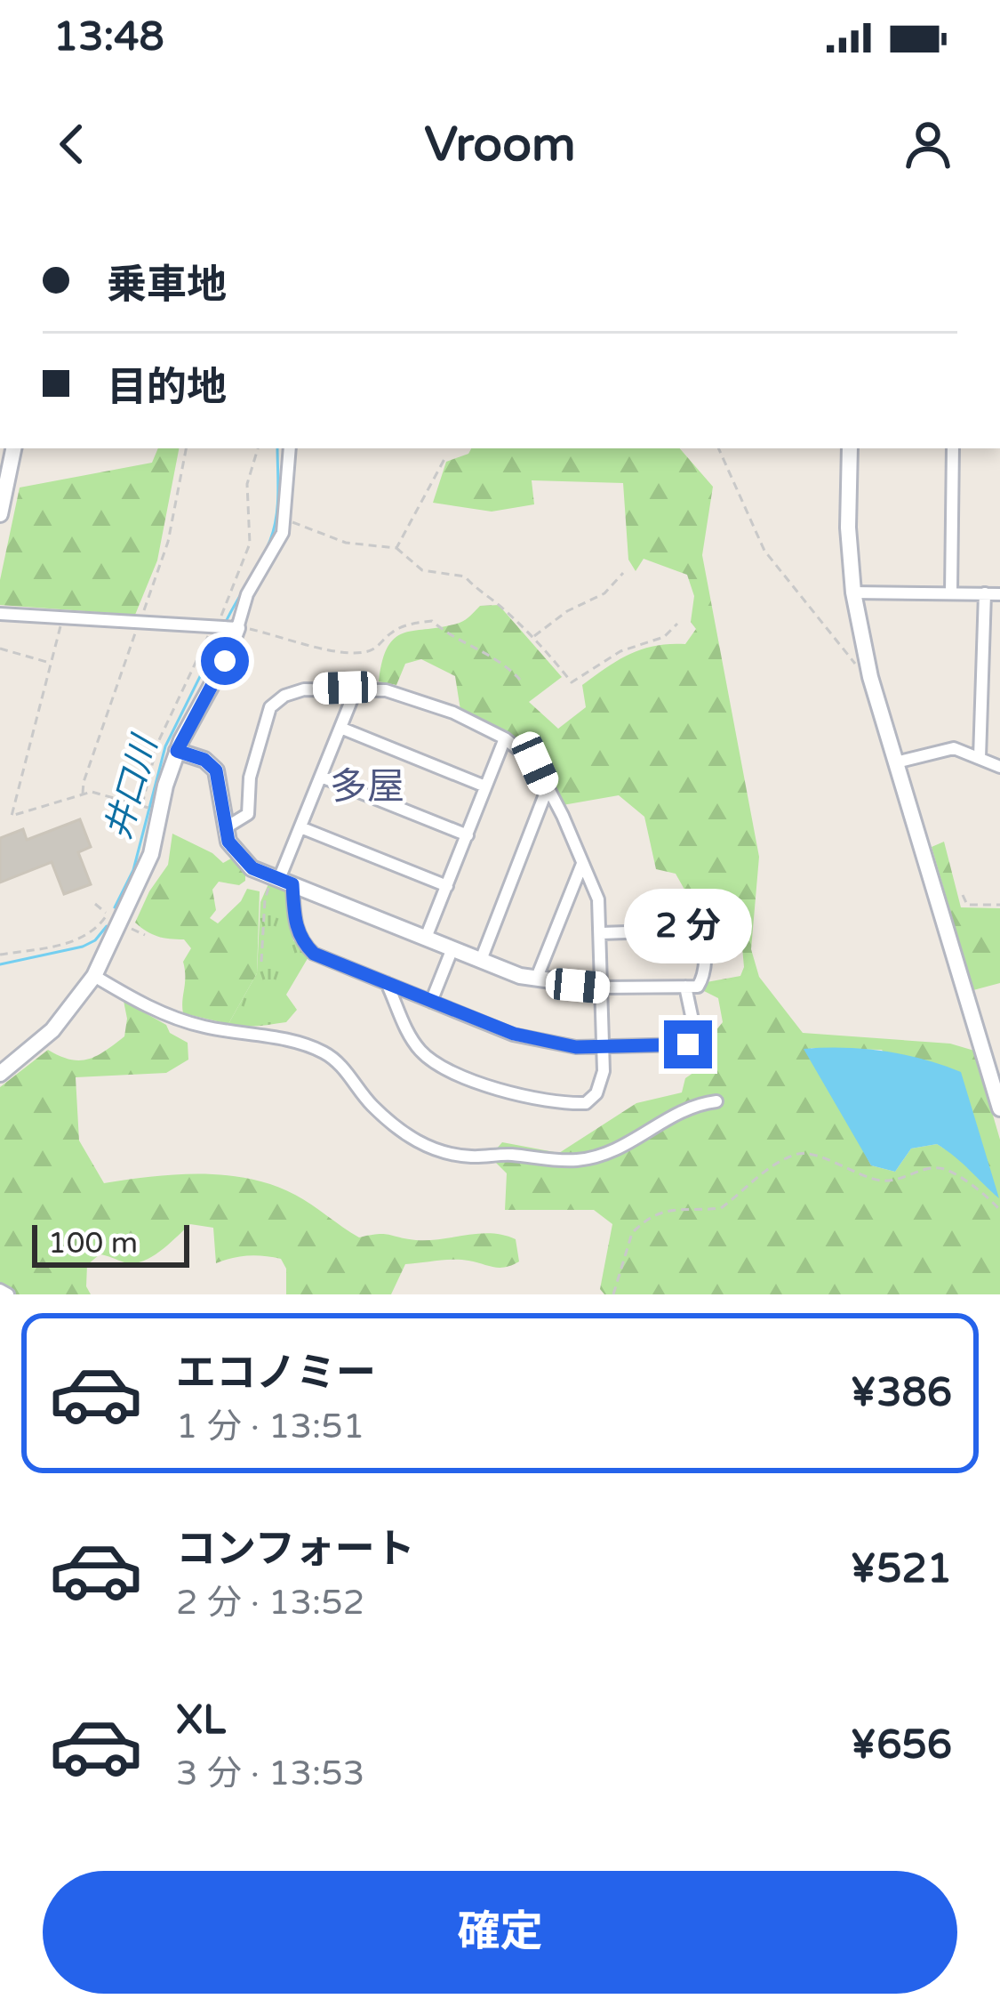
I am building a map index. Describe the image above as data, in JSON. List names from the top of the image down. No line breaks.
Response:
{"districts":["多屋"],"water":["井口川"],"scale_bar":"100 m","page":{"status":"13:48","header":"Vroom","banner":["乗車地","目的地"],"bubble":"2 分","scale":"100 m","list":[{"name":"エコノミー","note":"1 分 · 13:51","value":"¥386"},{"name":"コンフォート","note":"2 分 · 13:52","value":"¥521"},{"name":"XL","note":"3 分 · 13:53","value":"¥656"}],"buttons":"確定"}}
